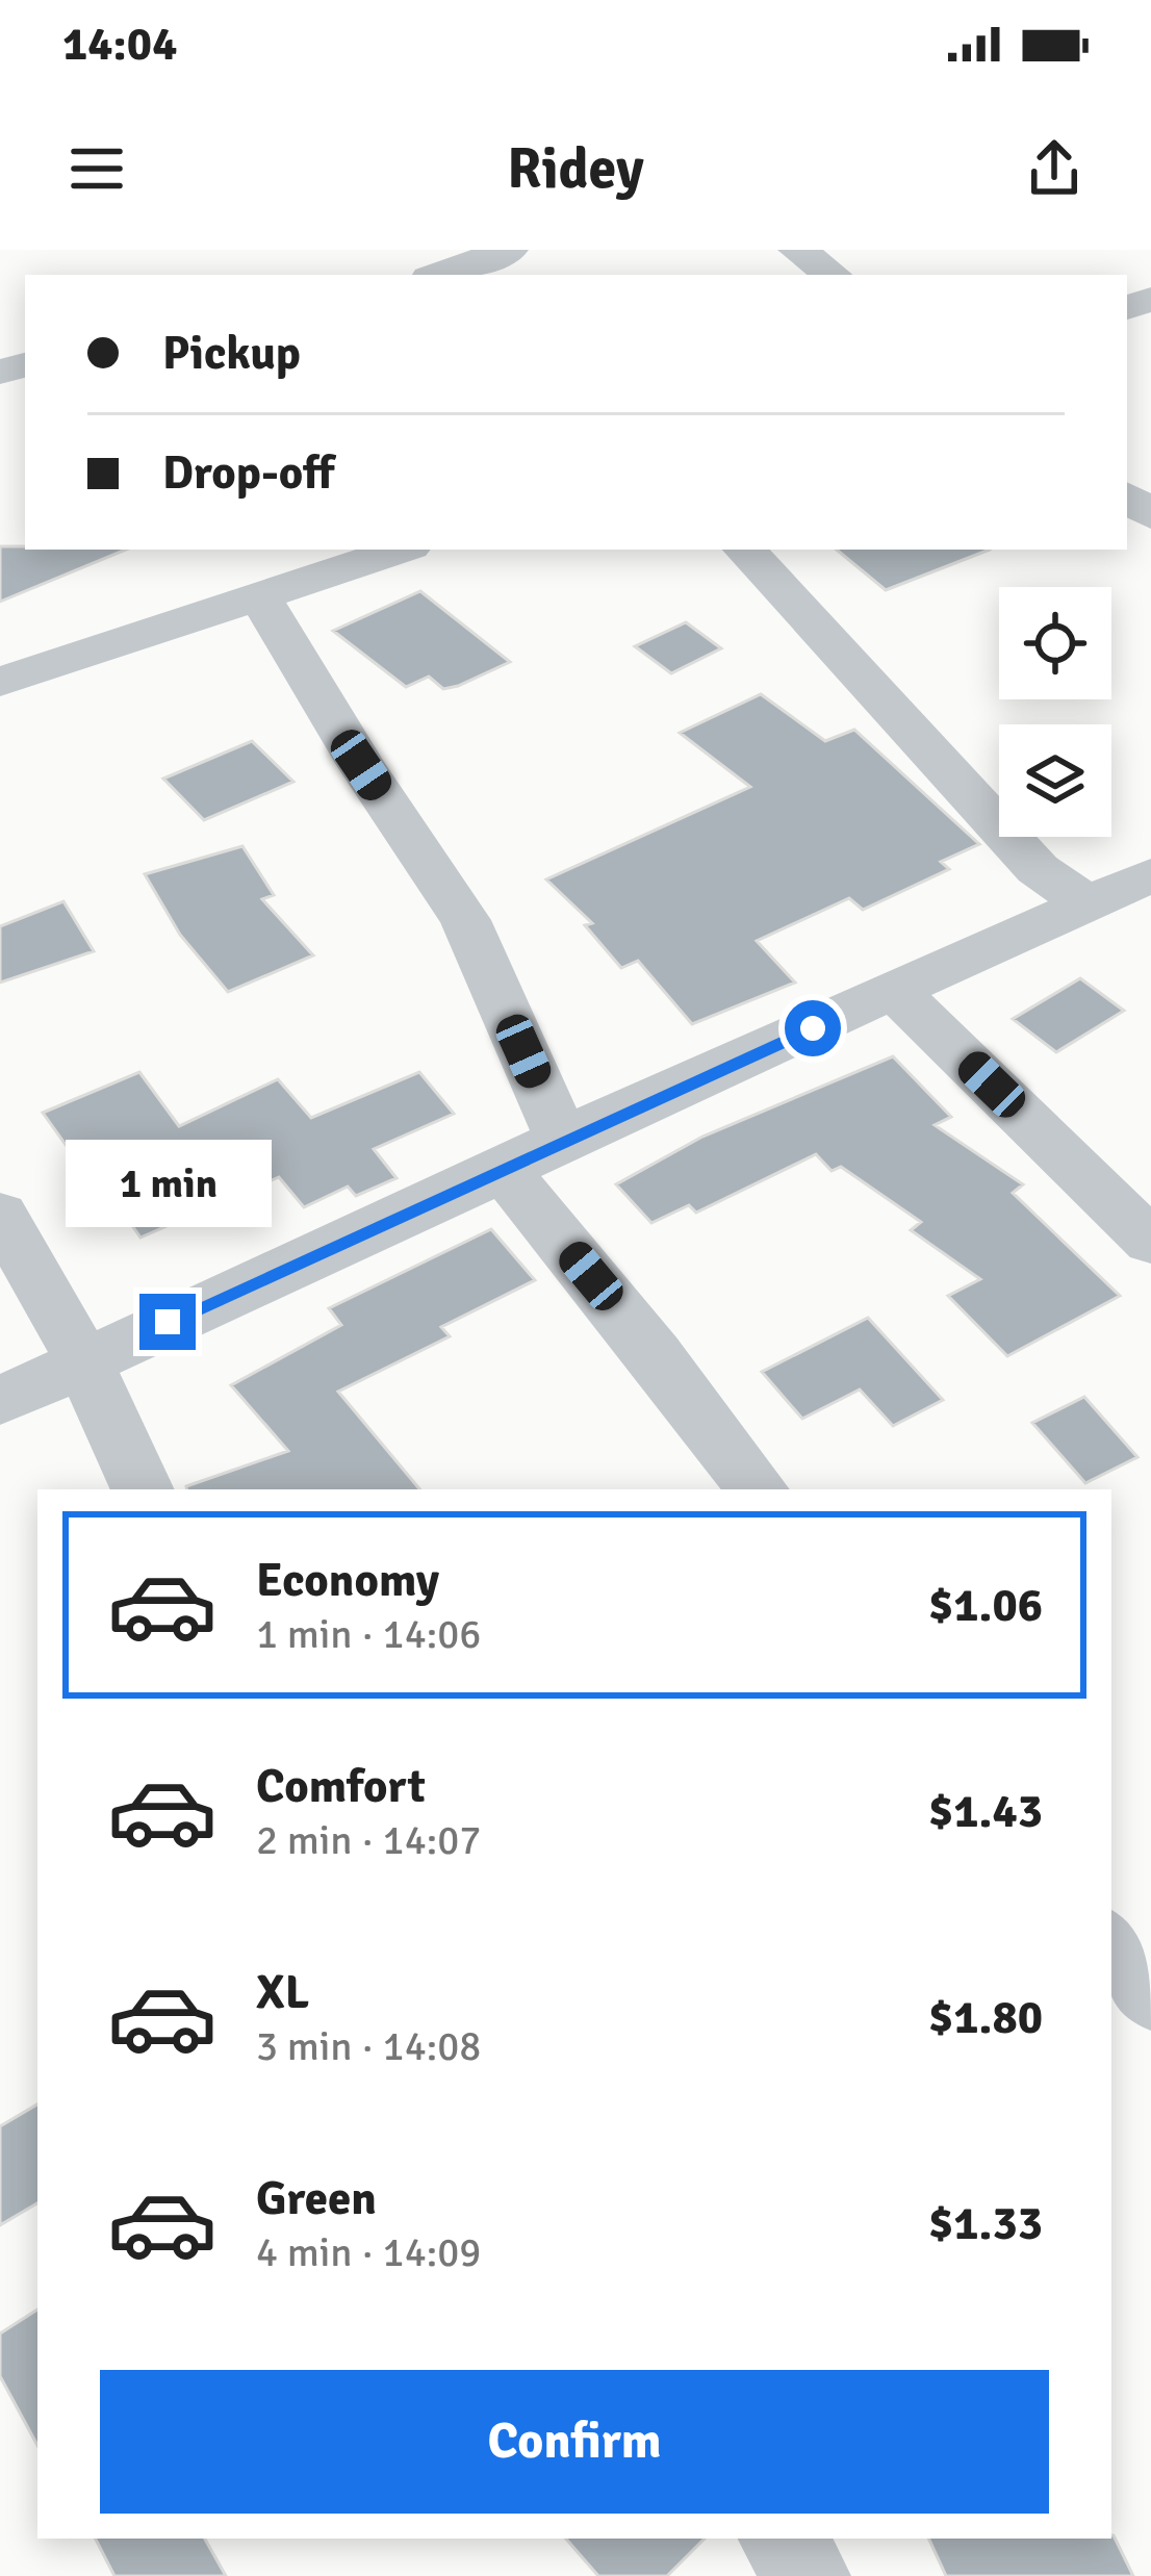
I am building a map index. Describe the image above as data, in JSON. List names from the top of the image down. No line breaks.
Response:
{"page":{"status":"14:04","header":"Ridey","banner":["Pickup","Drop-off"],"bubble":"1 min","list":[{"name":"Economy","note":"1 min · 14:06","value":"$1.06"},{"name":"Comfort","note":"2 min · 14:07","value":"$1.43"},{"name":"XL","note":"3 min · 14:08","value":"$1.80"},{"name":"Green","note":"4 min · 14:09","value":"$1.33"}],"buttons":"Confirm"}}
